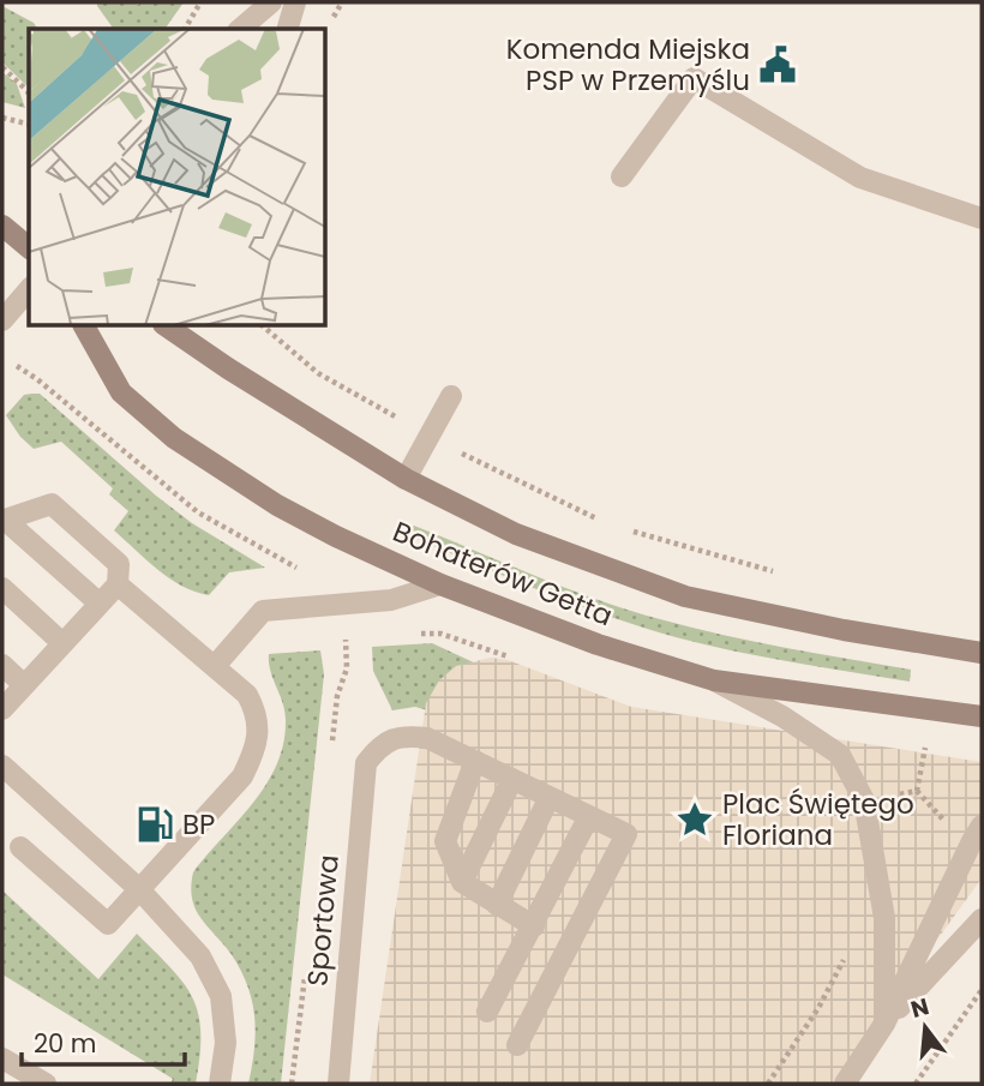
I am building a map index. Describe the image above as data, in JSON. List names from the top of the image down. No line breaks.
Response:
{"streets":{"main road":["Bohaterów Getta"],"street":["Sportowa"]},"places":{"public building":["Komenda Miejska PSP w Przemyślu"],"place":["Plac Świętego Floriana"],"fuel station":["BP"]},"scale_bar":"20 m","north":"top"}
